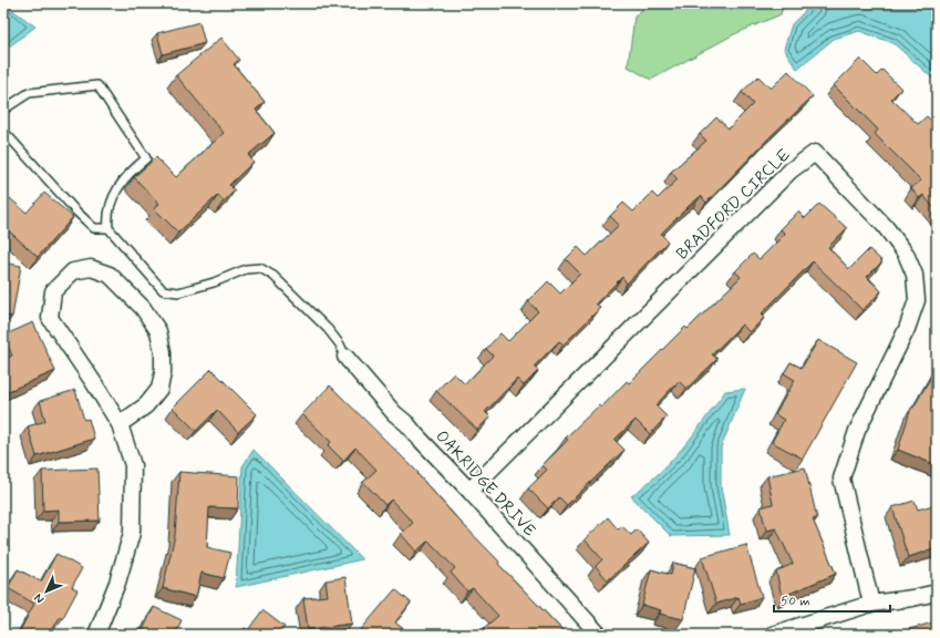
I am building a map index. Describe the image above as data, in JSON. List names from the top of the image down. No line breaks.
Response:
{"streets":{"street":["BRADFORD CIRCLE","OAKRIDGE DRIVE"]},"crossings":[["BRADFORD CIRCLE","OAKRIDGE DRIVE"]],"scale_bar":"50 m","north":"bottom left"}
